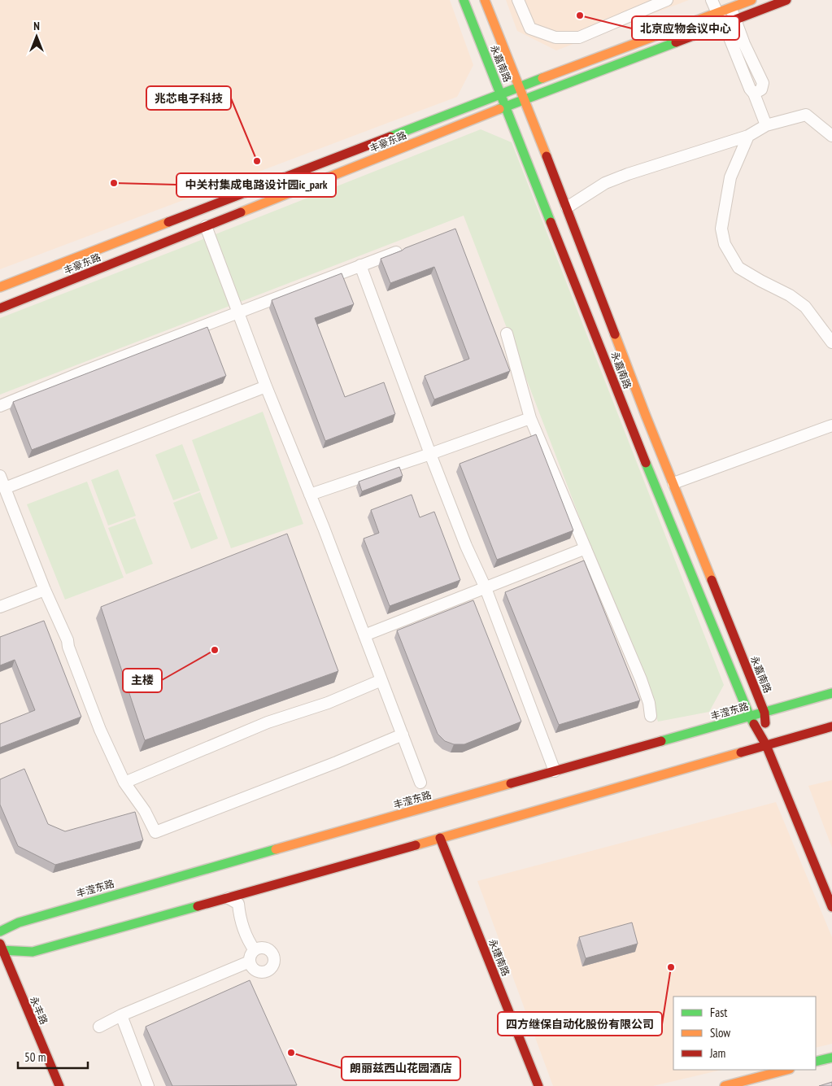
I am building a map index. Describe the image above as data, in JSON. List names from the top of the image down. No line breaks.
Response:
{"streets":{"street":["永嘉南路","丰豪东路","丰滢东路","永捷南路","永丰路"]},"crossings":[["永嘉南路","丰豪东路"],["永嘉南路","丰滢东路"]],"places":["北京应物会议中心","兆芯电子科技","中关村集成电路设计园ic_park","主楼","四方继保自动化股份有限公司","朗丽兹西山花园酒店"],"legend":["Fast","Slow","Jam"],"scale_bar":"50 m","north":"top"}
